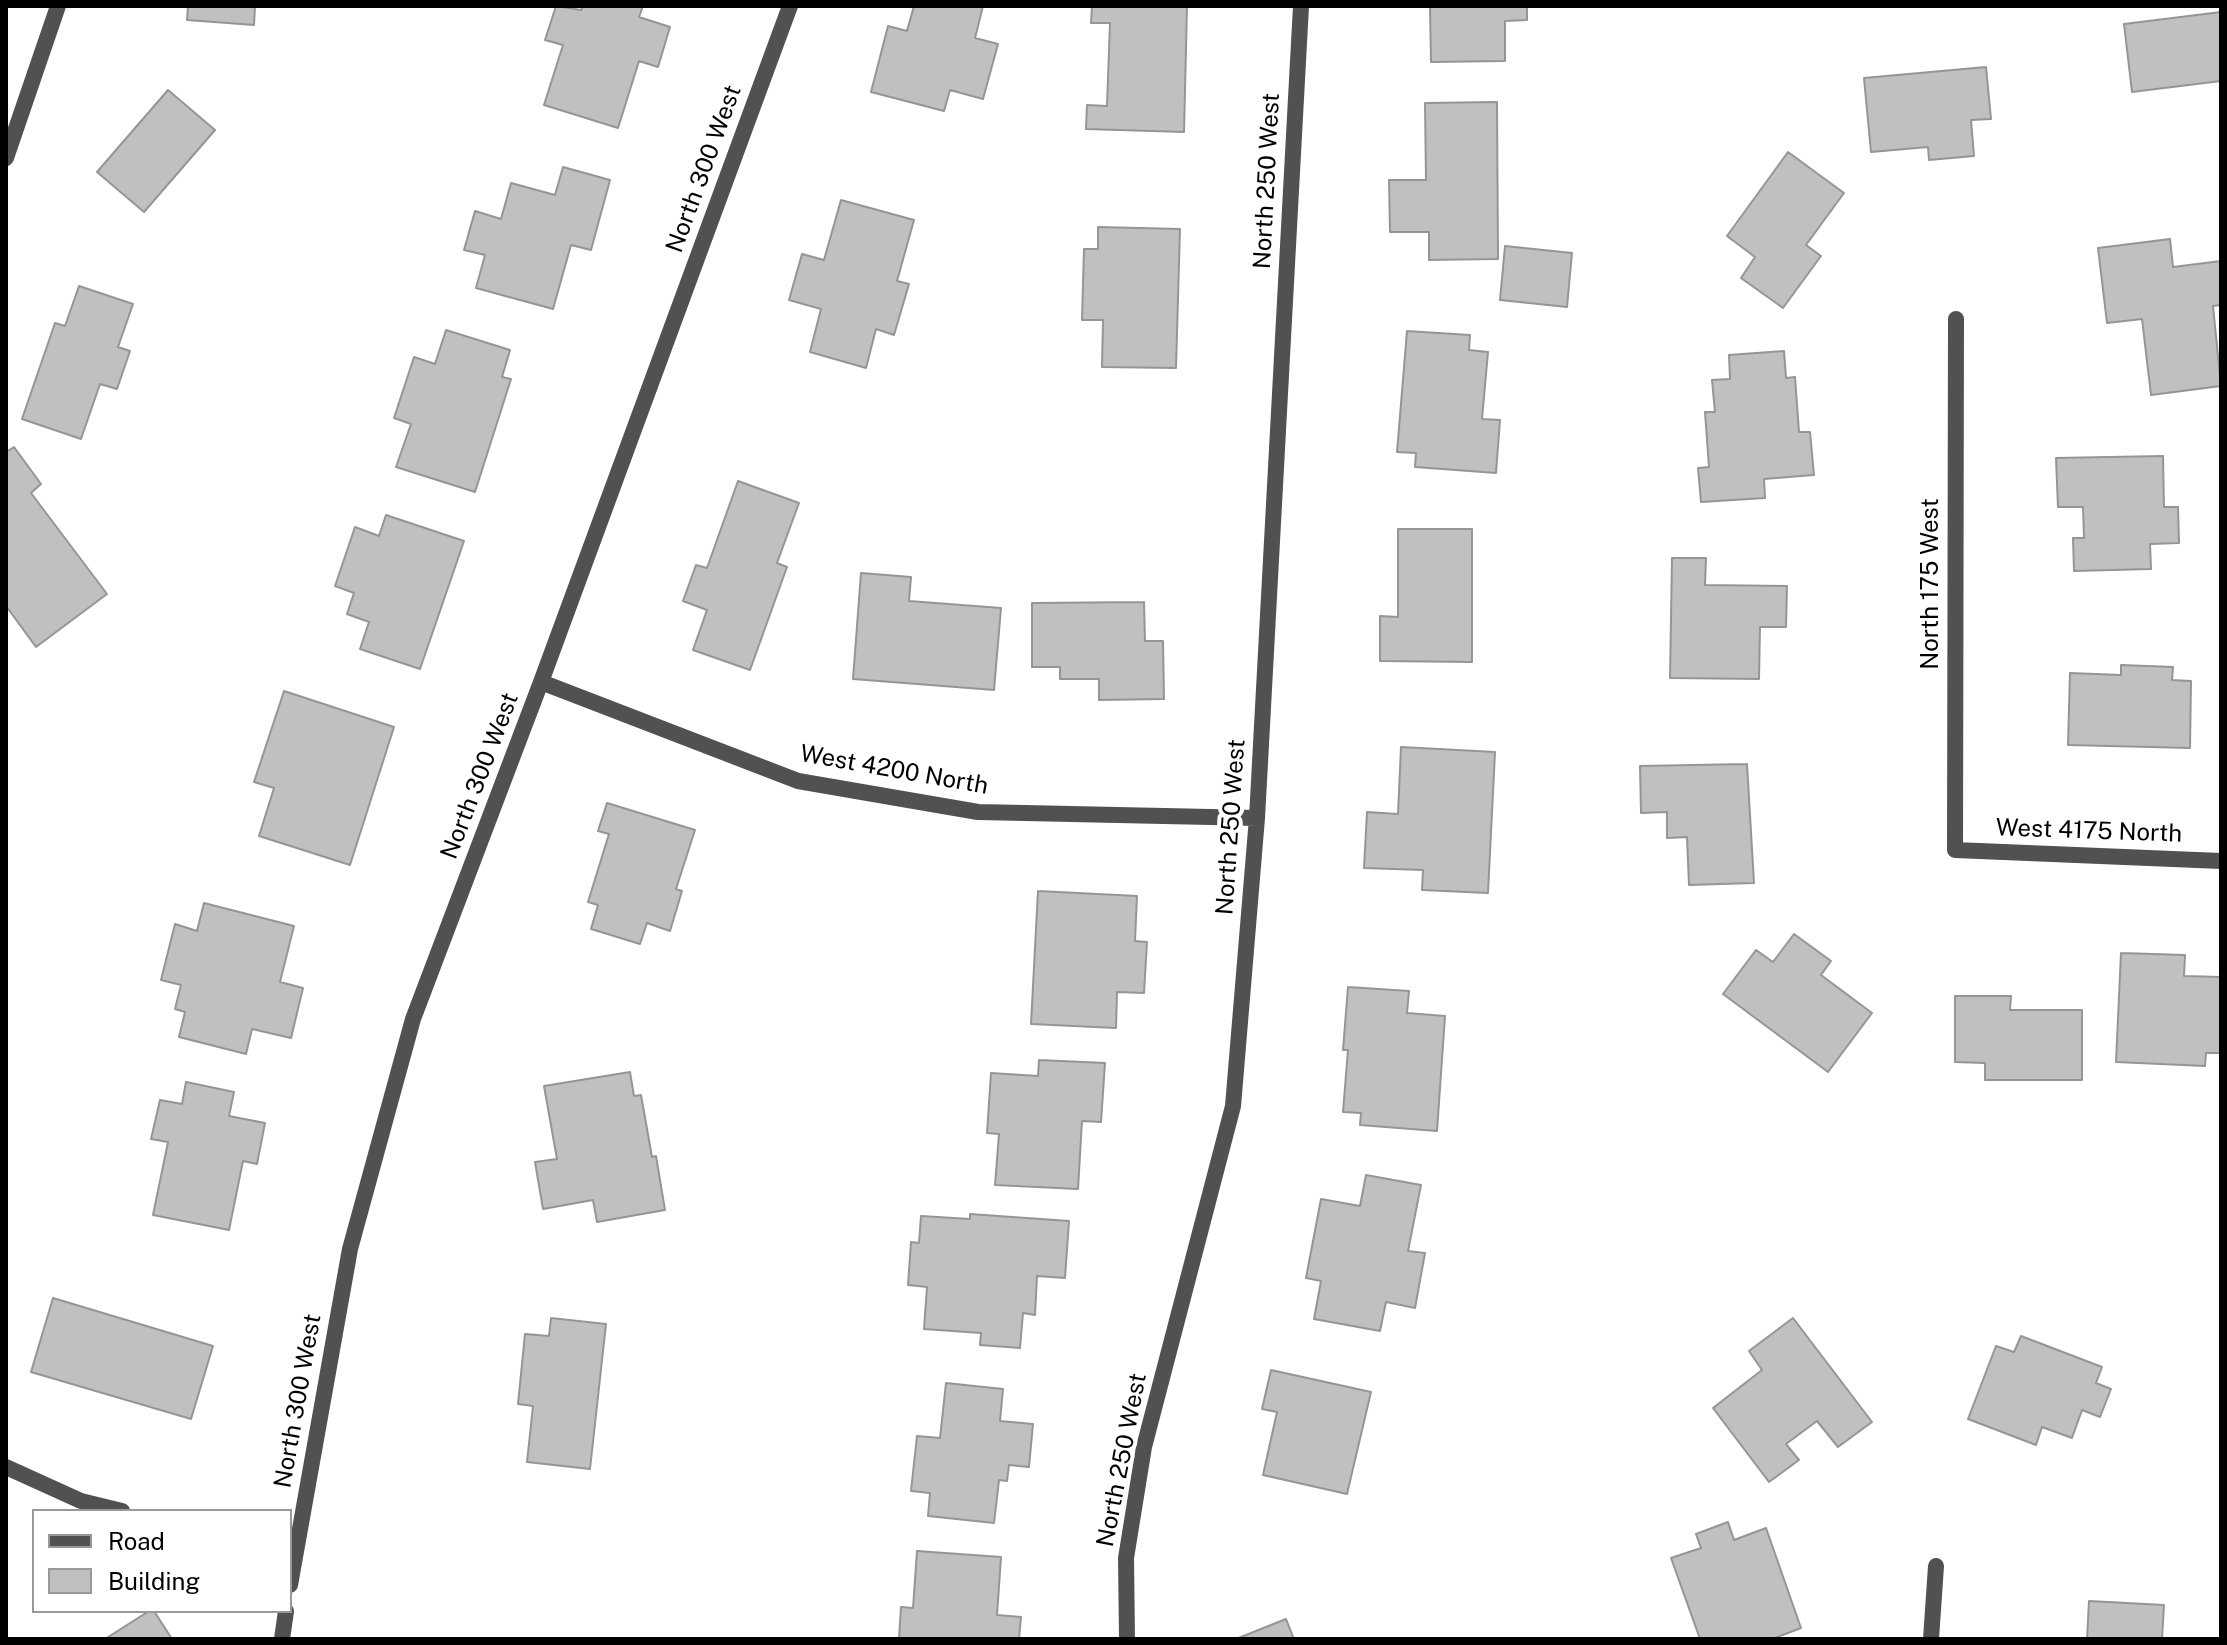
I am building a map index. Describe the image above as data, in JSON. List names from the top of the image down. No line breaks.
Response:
{"streets":{"street":["North 300 West","North 250 West","North 175 West","West 4200 North","West 4175 North"]},"crossings":[["North 300 West","West 4200 North"],["North 250 West","West 4200 North"],["North 175 West","West 4175 North"]],"legend":["Road","Building"]}
